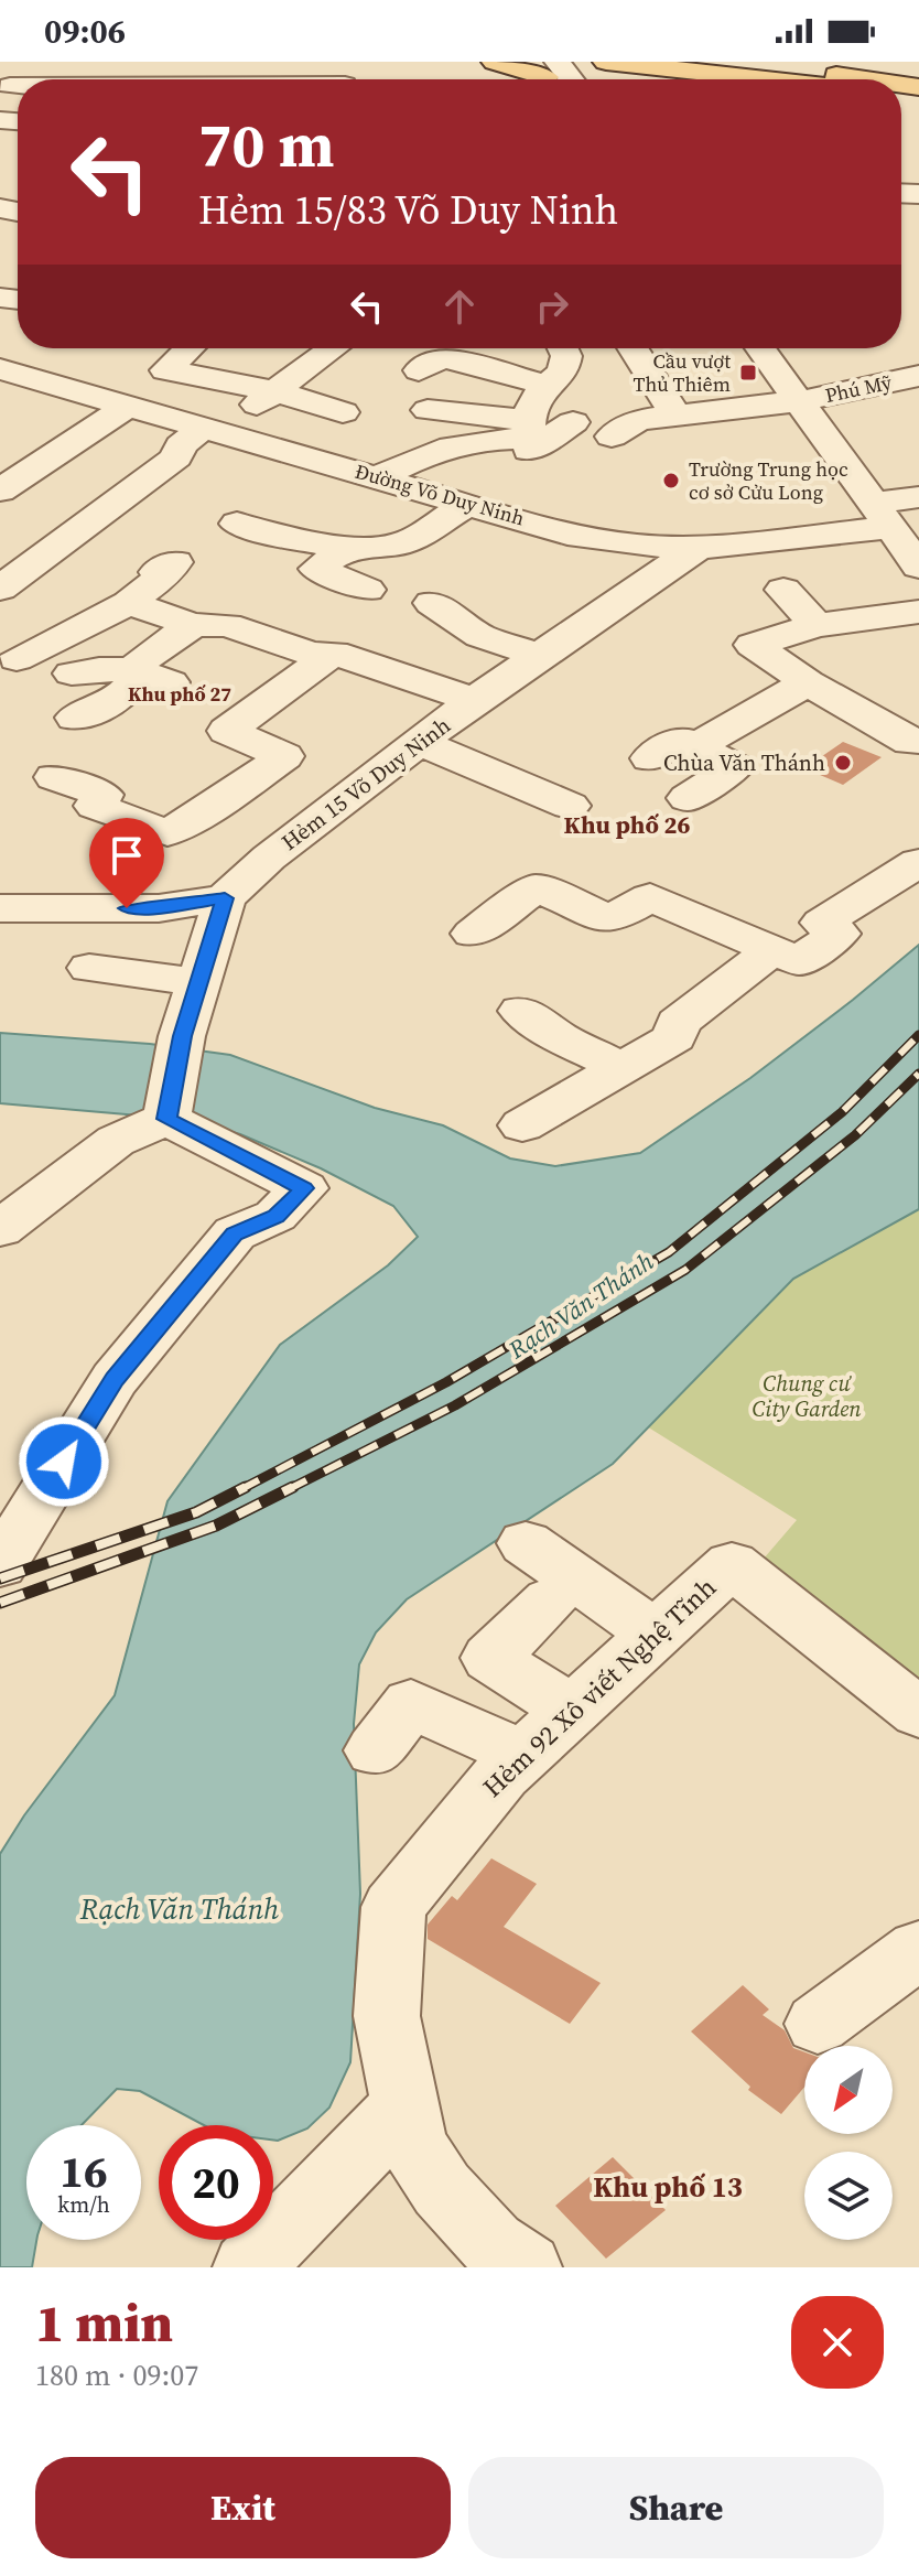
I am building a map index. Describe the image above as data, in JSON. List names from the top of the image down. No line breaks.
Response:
{"streets":{"street":["Phú Mỹ","Đường Võ Duy Ninh","Hẻm 15 Võ Duy Ninh","Hẻm 92 Xô viết Nghệ Tĩnh"]},"crossings":[["Đường Võ Duy Ninh","Hẻm 15 Võ Duy Ninh"]],"districts":["Khu phố 27","Khu phố 26","Khu phố 13"],"water":["Rạch Văn Thánh"],"parks":["Chung cư City Garden"],"places":{"transit":["Cầu vượt Thủ Thiêm"],"other":["Trường Trung học cơ sở Cửu Long","Chùa Văn Thánh"]},"north":"bottom left","page":{"status":"09:06","turn":["70 m","Hẻm 15/83 Võ Duy Ninh"],"speed":"16 km/h","limit":"20","heading":["1 min","180 m · 09:07"],"buttons":["Exit","Share"]}}
